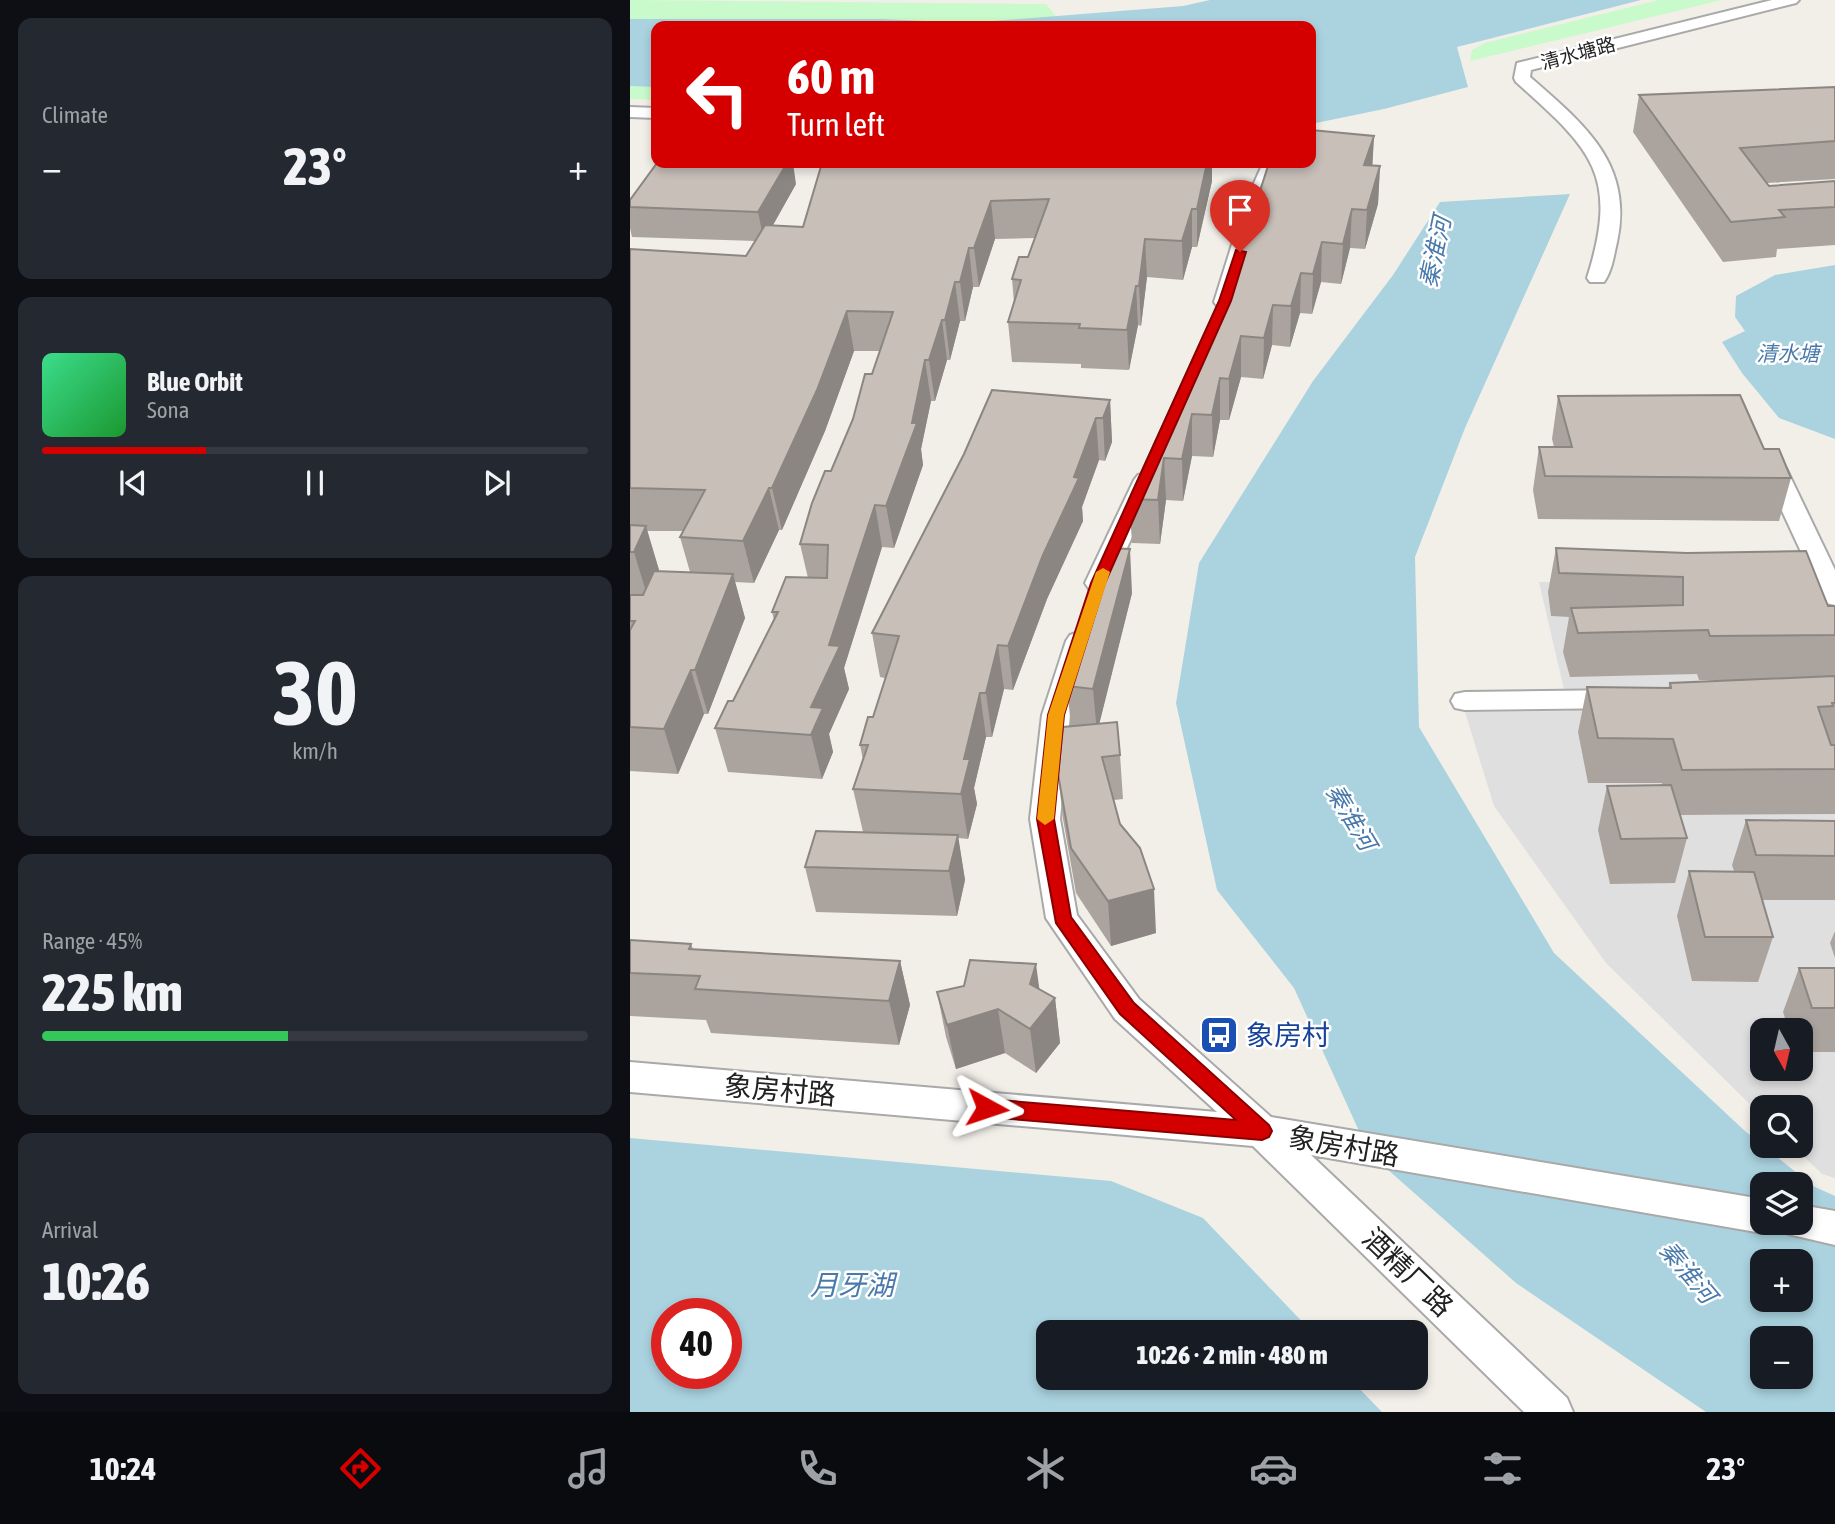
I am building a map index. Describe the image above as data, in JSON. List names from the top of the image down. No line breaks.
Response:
{"streets":{"street":["清水塘路","象房村路","酒精厂路"]},"crossings":[["象房村路","酒精厂路"]],"water":["秦淮河","清水塘","月牙湖"],"places":{"bus stop":["象房村"]},"north":"bottom","page":{"tile":["Climate",["30","km/h"],["Range · 45%","225 km"],["Arrival","10:26"]],"turn":["60 m","Turn left"],"heat":["−","23°","+"],"song":["Blue Orbit","Sona"],"map_buttons":["+","−"],"limit":"40","trip":"10:26 · 2 min · 480 m","tabs":["10:24","23°"]}}
